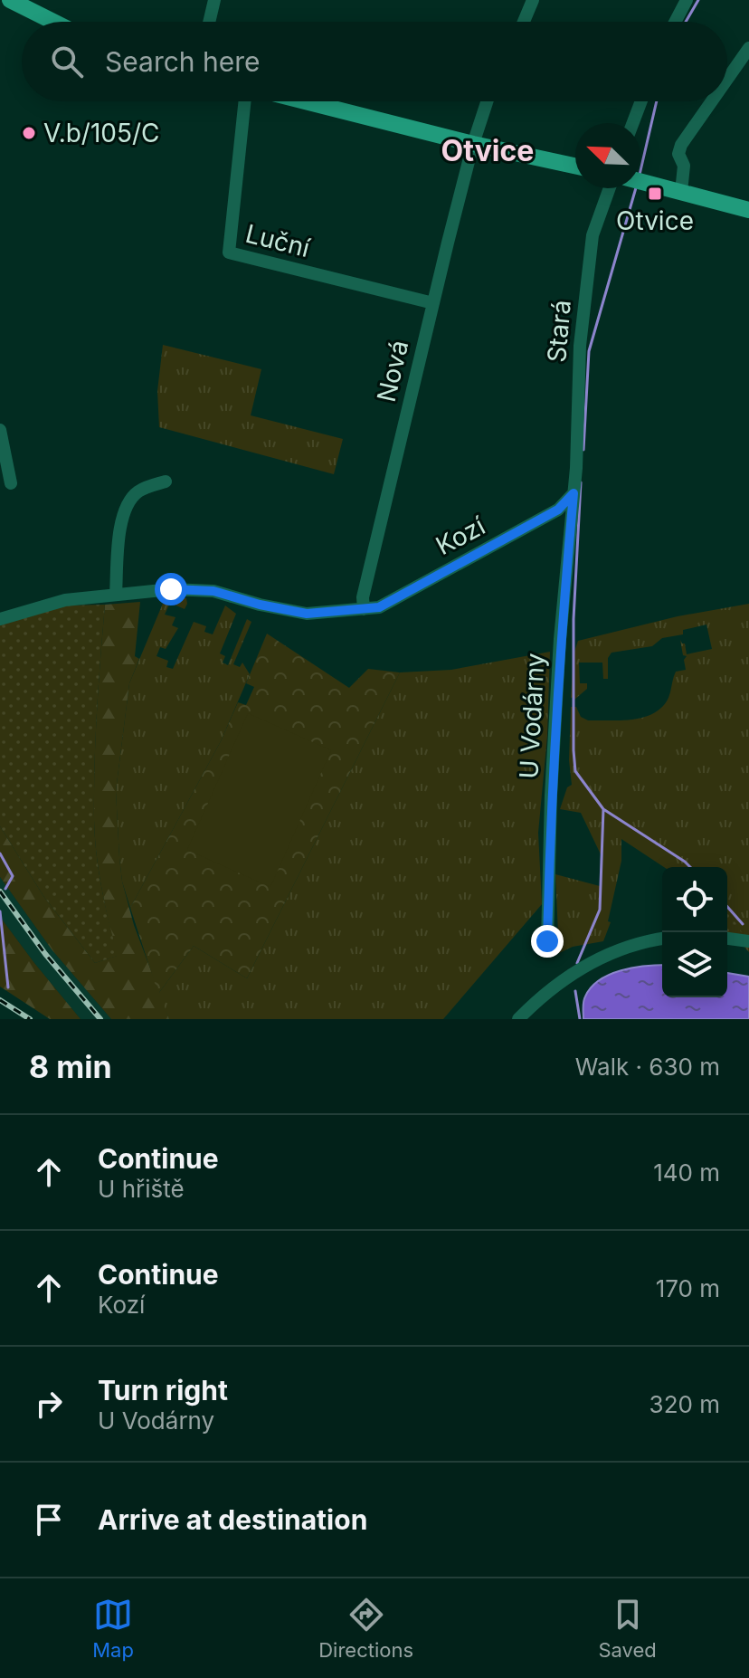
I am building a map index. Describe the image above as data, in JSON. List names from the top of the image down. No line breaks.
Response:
{"streets":{"street":["Luční","Stará","Nová","Kozí","U Vodárny"]},"crossings":[["Luční","Nová"],["Stará","Kozí"],["Stará","U Vodárny"],["Nová","Kozí"],["Kozí","U Vodárny"]],"districts":["Otvice"],"places":{"other":["V.b/105/C"],"transit":["Otvice"]},"north":"top left","page":{"search":"Search here","heading":["8 min","Walk · 630 m"],"list":[["Continue","U hřiště","140 m"],["Continue","Kozí","170 m"],["Turn right","U Vodárny","320 m"],"Arrive at destination"],"nav":["Map","Directions","Saved"]}}
